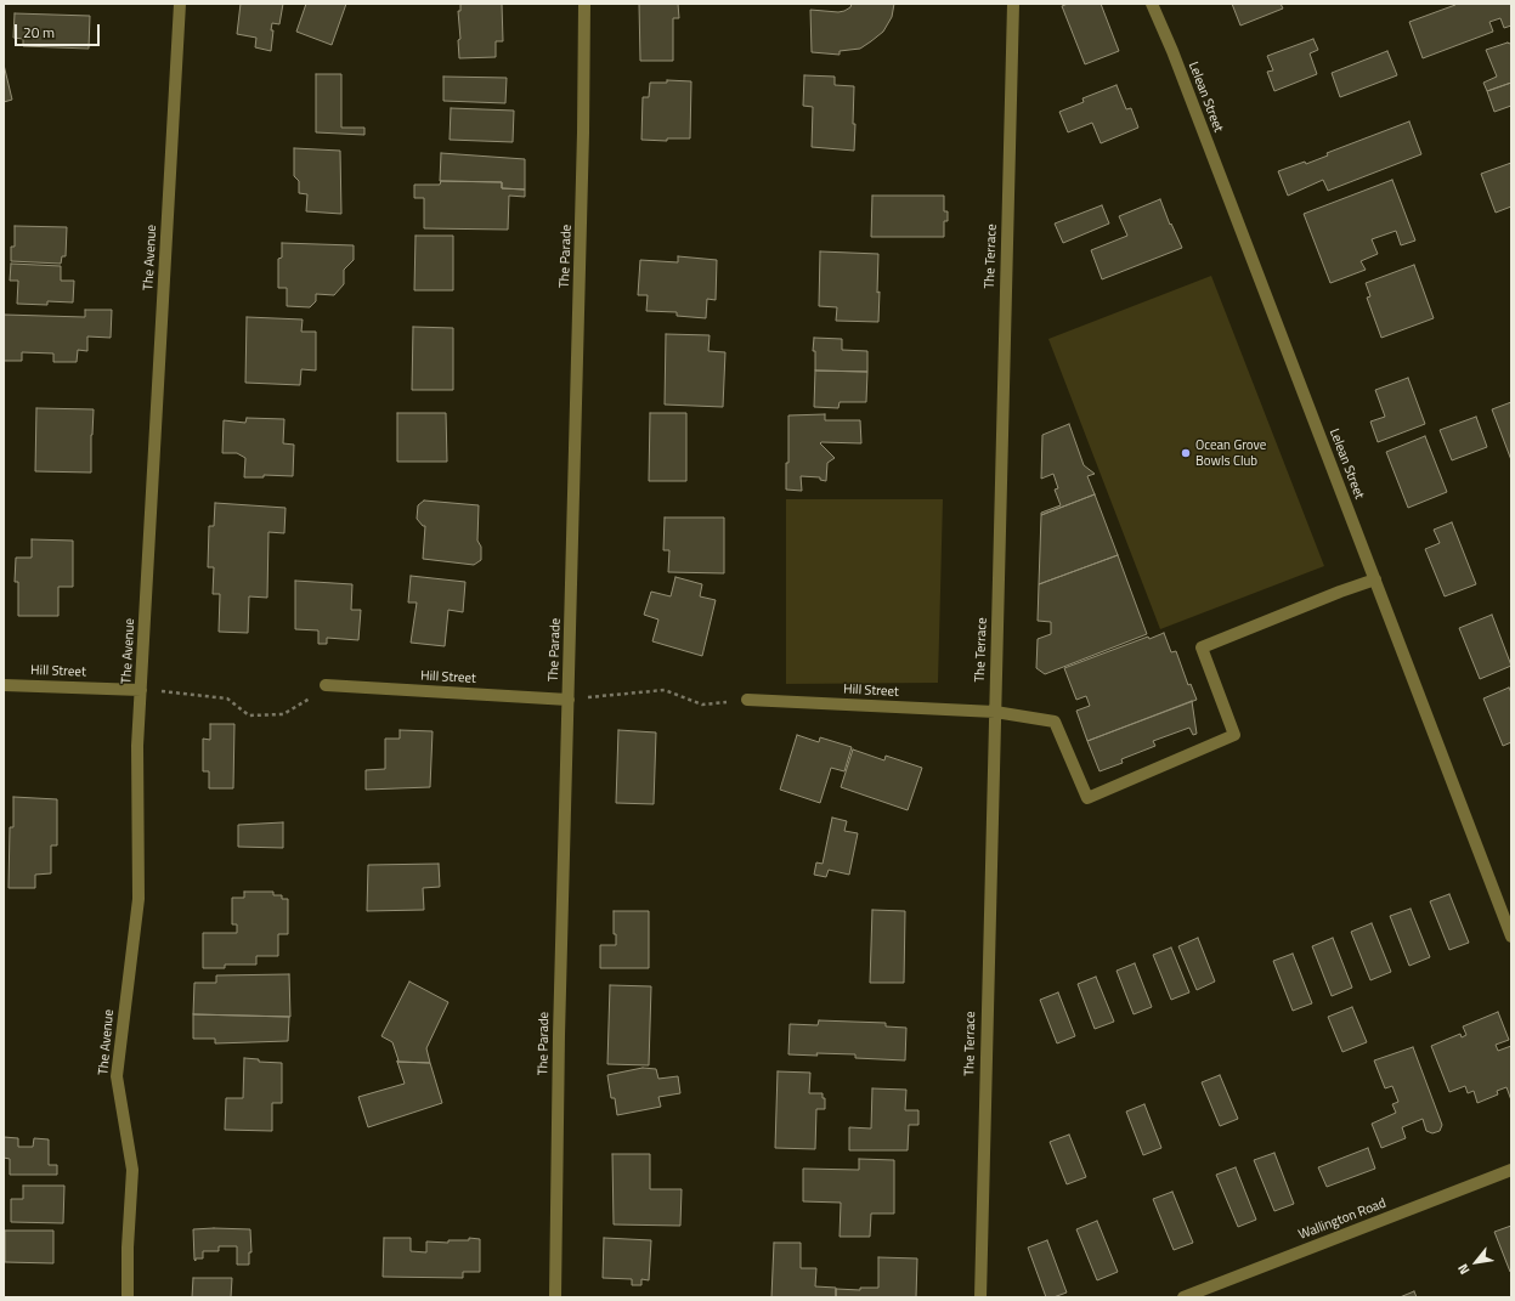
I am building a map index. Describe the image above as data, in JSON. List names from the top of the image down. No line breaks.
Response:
{"streets":{"street":["Lelean Street","The Parade","The Terrace","The Avenue","Hill Street","Wallington Road"]},"crossings":[["Lelean Street","Hill Street"],["The Parade","Hill Street"],["The Terrace","Hill Street"],["The Avenue","Hill Street"]],"places":["Ocean Grove Bowls Club"],"scale_bar":"20 m","north":"bottom left"}
